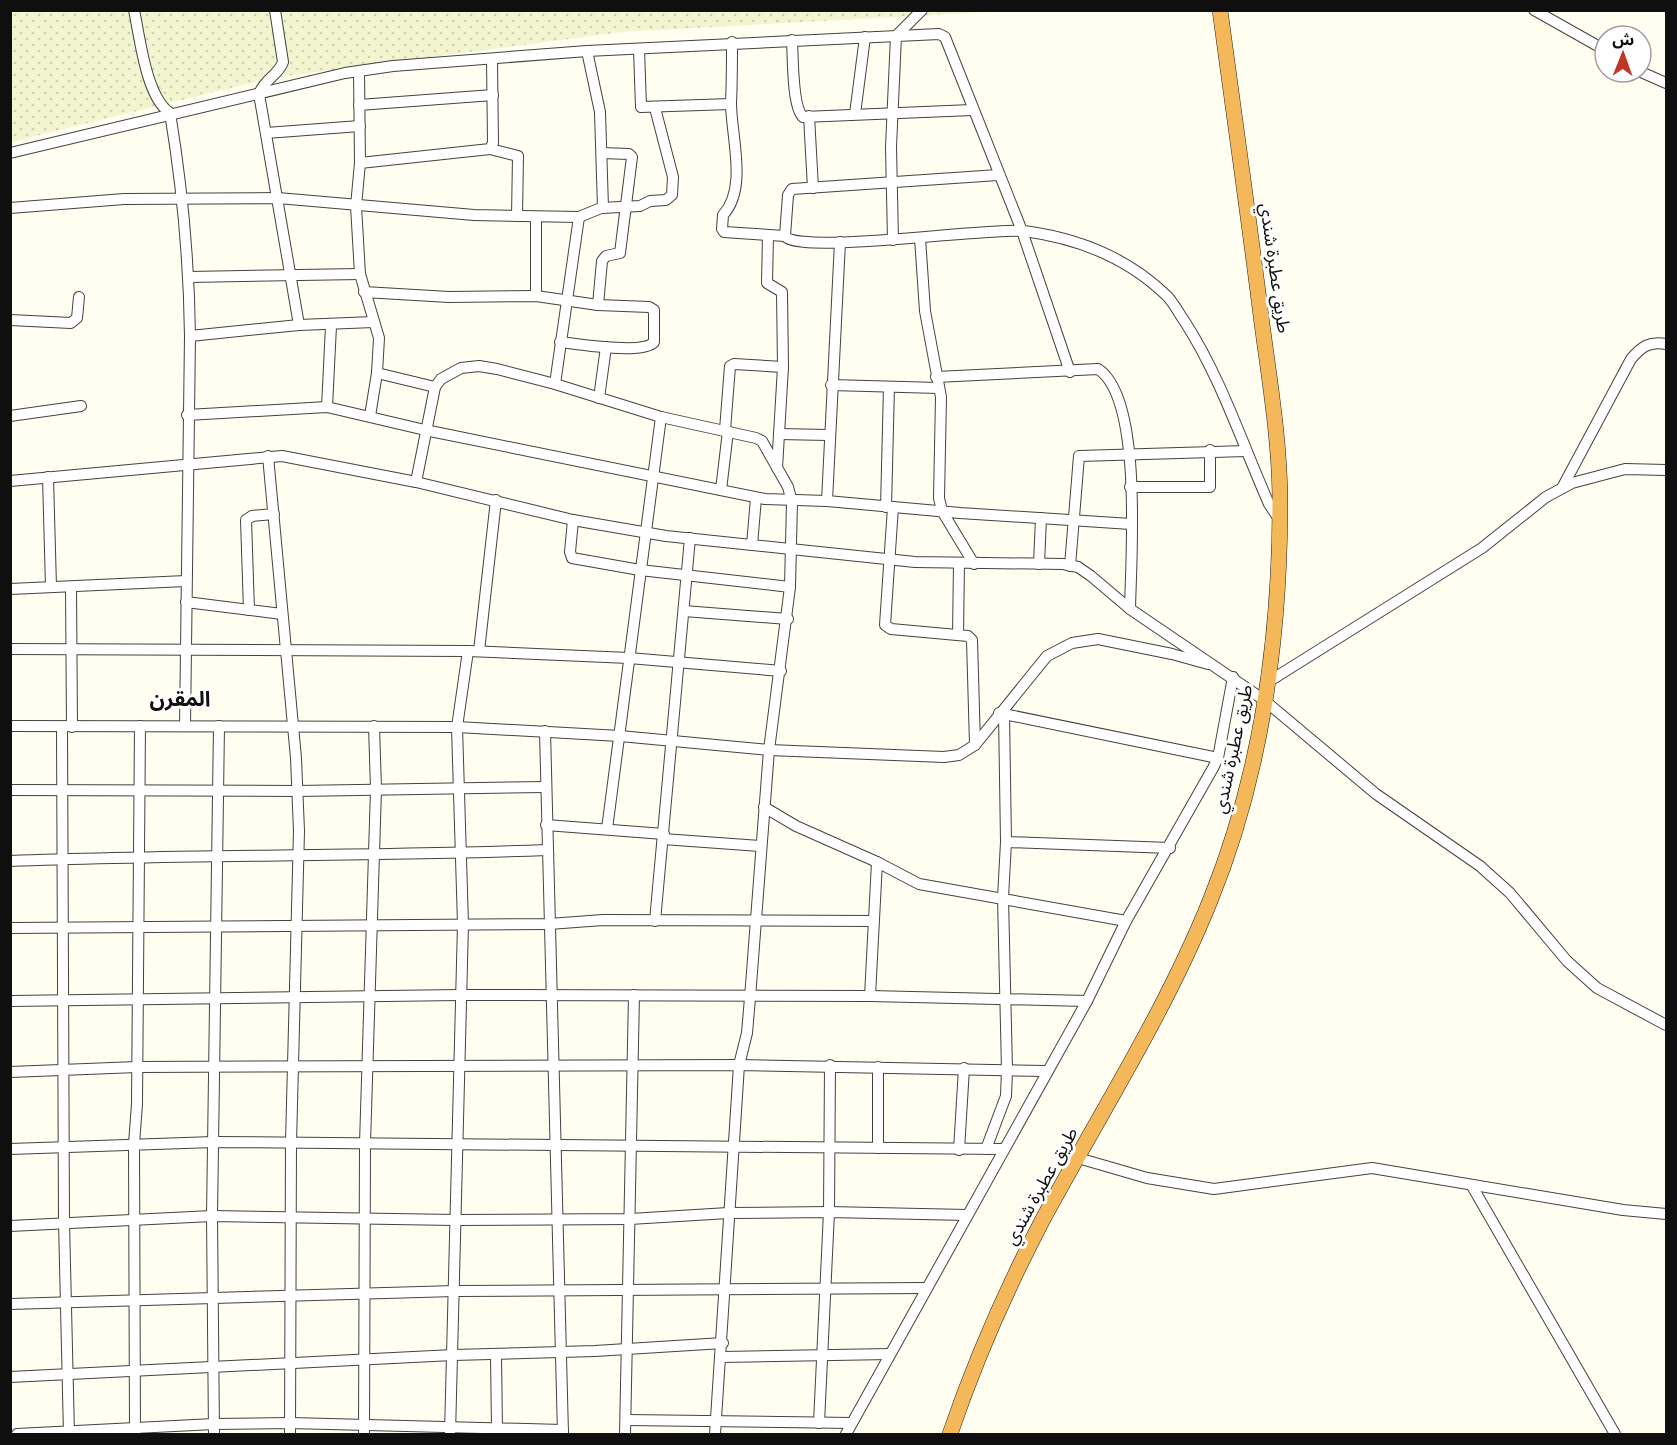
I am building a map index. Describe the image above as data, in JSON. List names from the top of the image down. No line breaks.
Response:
{"streets":{"highway":["طريق عطبرة شندي"]},"districts":["المقرن"],"north":"top"}
